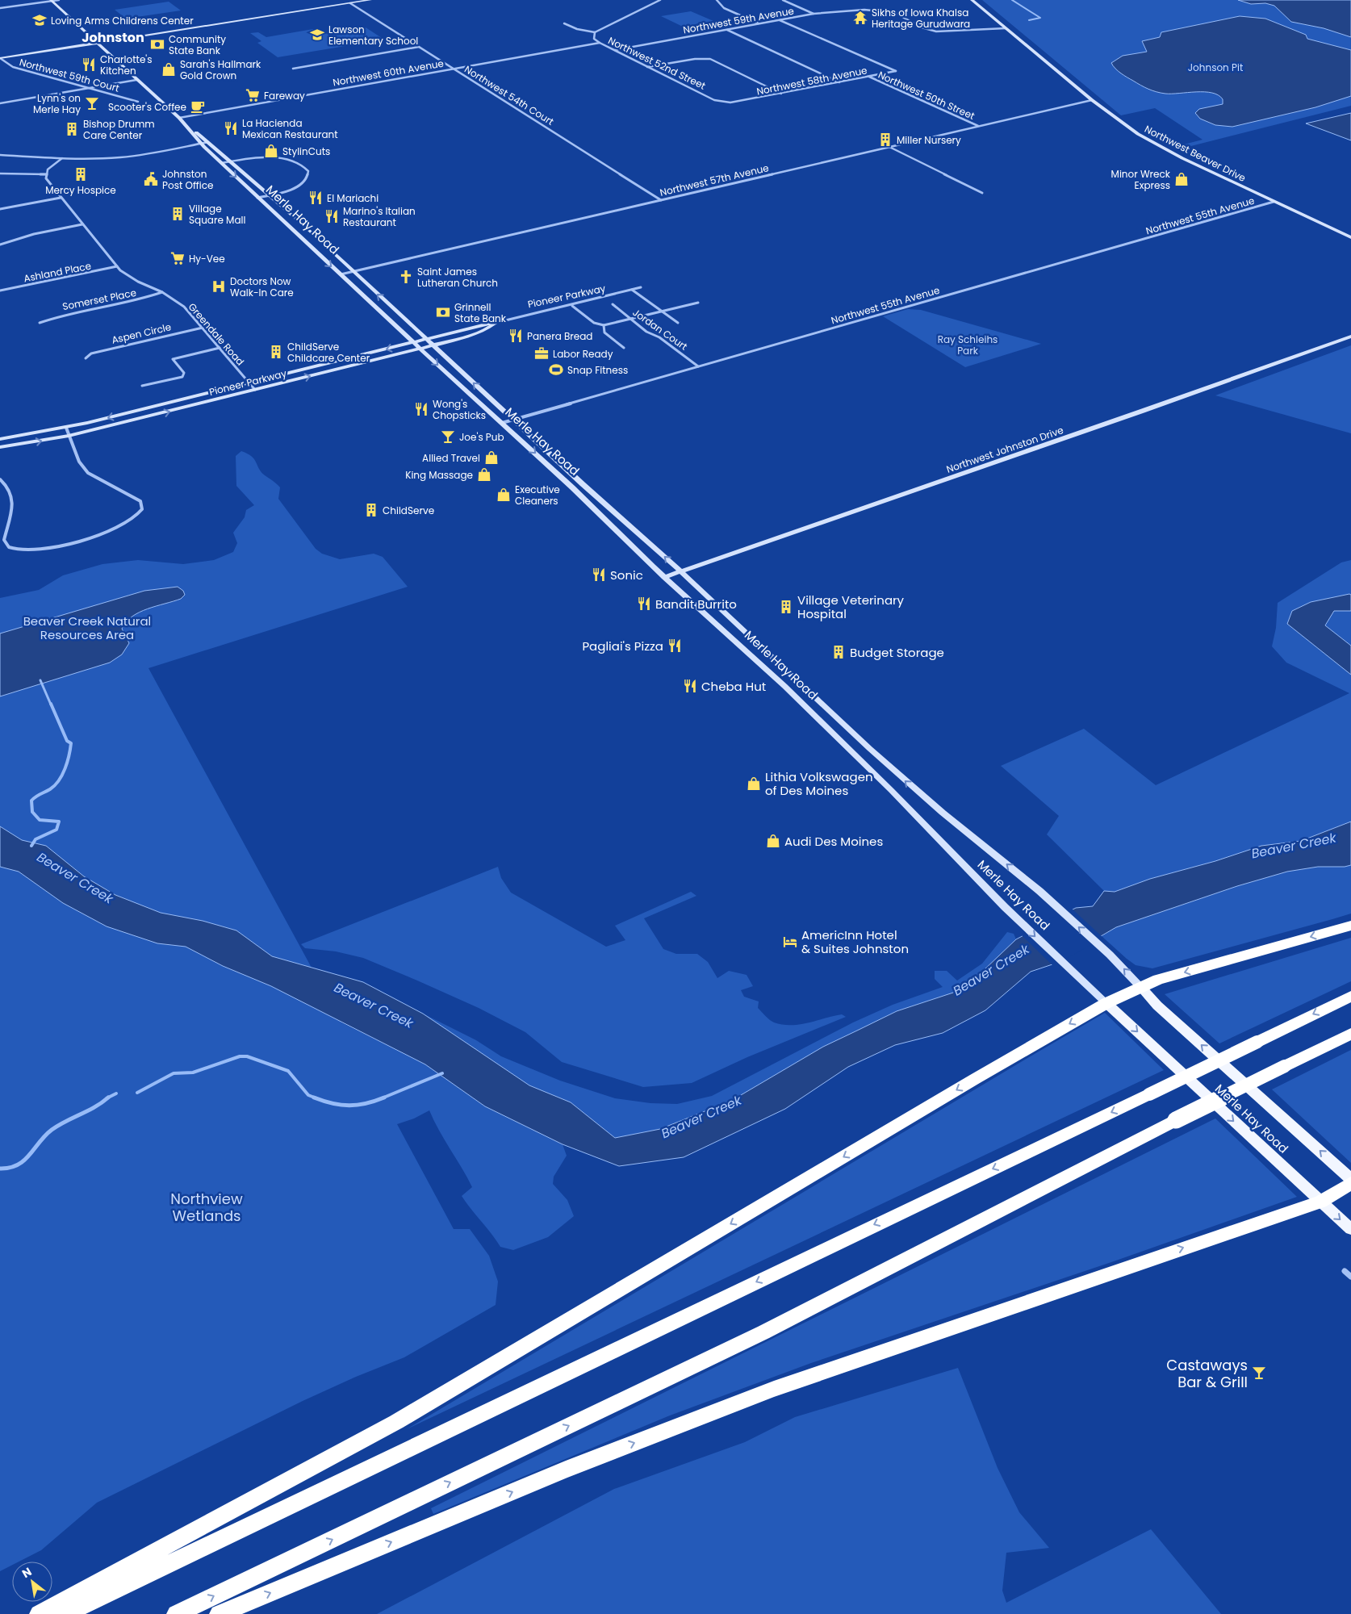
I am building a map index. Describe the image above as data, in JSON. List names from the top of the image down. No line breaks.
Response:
{"streets":{"main road":["Northwest Beaver Drive","Merle Hay Road","Pioneer Parkway","Northwest Johnston Drive"],"street":["Northwest 59th Avenue","Northwest 52nd Street","Northwest 60th Avenue","Northwest 59th Court","Northwest 58th Avenue","Northwest 54th Court","Northwest 50th Street","Northwest 57th Avenue","Northwest 55th Avenue","Ashland Place","Somerset Place","Jordan Court","Aspen Circle","Greendale Road"]},"crossings":[["Northwest 59th Avenue","Northwest 52nd Street"],["Northwest 59th Avenue","Northwest 50th Street"],["Northwest 59th Avenue","Northwest Beaver Drive"],["Northwest 52nd Street","Northwest 60th Avenue"],["Northwest 52nd Street","Northwest 58th Avenue"],["Northwest 60th Avenue","Northwest 54th Court"],["Northwest 60th Avenue","Merle Hay Road"],["Northwest 58th Avenue","Northwest 50th Street"],["Northwest 54th Court","Northwest 57th Avenue"],["Northwest 50th Street","Northwest 57th Avenue"],["Northwest Beaver Drive","Northwest 57th Avenue"],["Northwest Beaver Drive","Northwest 55th Avenue"],["Northwest 57th Avenue","Merle Hay Road"],["Northwest 55th Avenue","Merle Hay Road"],["Northwest 55th Avenue","Jordan Court"],["Merle Hay Road","Pioneer Parkway"],["Merle Hay Road","Northwest Johnston Drive"],["Ashland Place","Greendale Road"],["Pioneer Parkway","Greendale Road"],["Somerset Place","Greendale Road"],["Aspen Circle","Greendale Road"]],"districts":["Johnston"],"water":["Beaver Creek"],"parks":["Johnson Pit","Ray Schleihs Park","Beaver Creek Natural Resources Area","Northview Wetlands"],"places":{"temple":["Sikhs of Iowa Khalsa Heritage Gurudwara"],"school or university":["Loving Arms Childrens Center","Lawson Elementary School"],"bank":["Community State Bank","Grinnell State Bank"],"restaurant":["Charlotte's Kitchen","La Hacienda Mexican Restaurant","El Mariachi","Marino's Italian Restaurant","Panera Bread","Wong's Chopsticks","Sonic","Bandit Burrito","Pagliai's Pizza","Cheba Hut"],"shop":["Sarah's Hallmark Gold Crown","StylinCuts","Minor Wreck Express","Allied Travel","King Massage","Executive Cleaners","Lithia Volkswagen of Des Moines","Audi Des Moines"],"supermarket":["Fareway","Hy-Vee"],"bar":["Lynn's on Merle Hay","Joe's Pub","Castaways Bar & Grill"],"cafe":["Scooter's Coffee"],"building":["Bishop Drumm Care Center","Miller Nursery","Mercy Hospice","Village Square Mall","ChildServe Childcare Center","ChildServe","Village Veterinary Hospital","Budget Storage"],"public building":["Johnston Post Office"],"church":["Saint James Lutheran Church"],"hospital":["Doctors Now Walk-In Care"],"office":["Labor Ready"],"sports":["Snap Fitness"],"hotel":["AmericInn Hotel & Suites Johnston"]},"north":"top left"}
